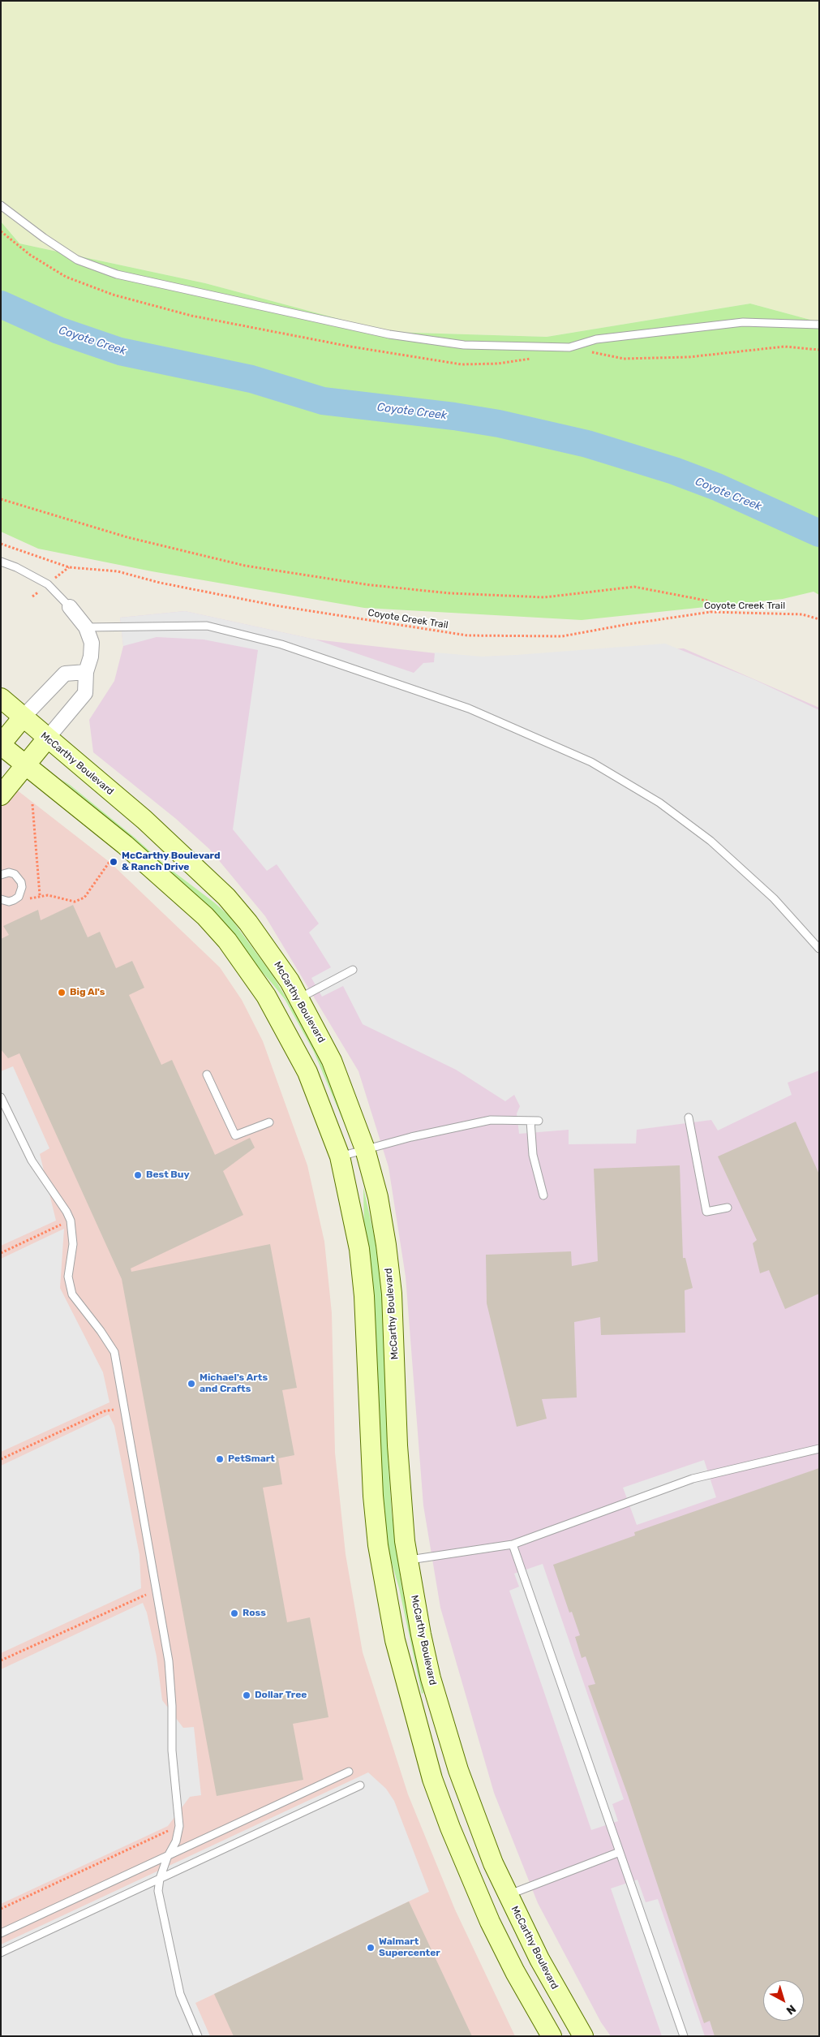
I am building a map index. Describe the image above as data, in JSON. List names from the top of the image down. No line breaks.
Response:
{"streets":{"main road":["McCarthy Boulevard"],"path":["Coyote Creek Trail"]},"water":["Coyote Creek"],"places":["McCarthy Boulevard & Ranch Drive","Big Al's","Best Buy","Michael's Arts and Crafts","PetSmart","Ross","Dollar Tree","Walmart Supercenter"],"north":"bottom right"}
